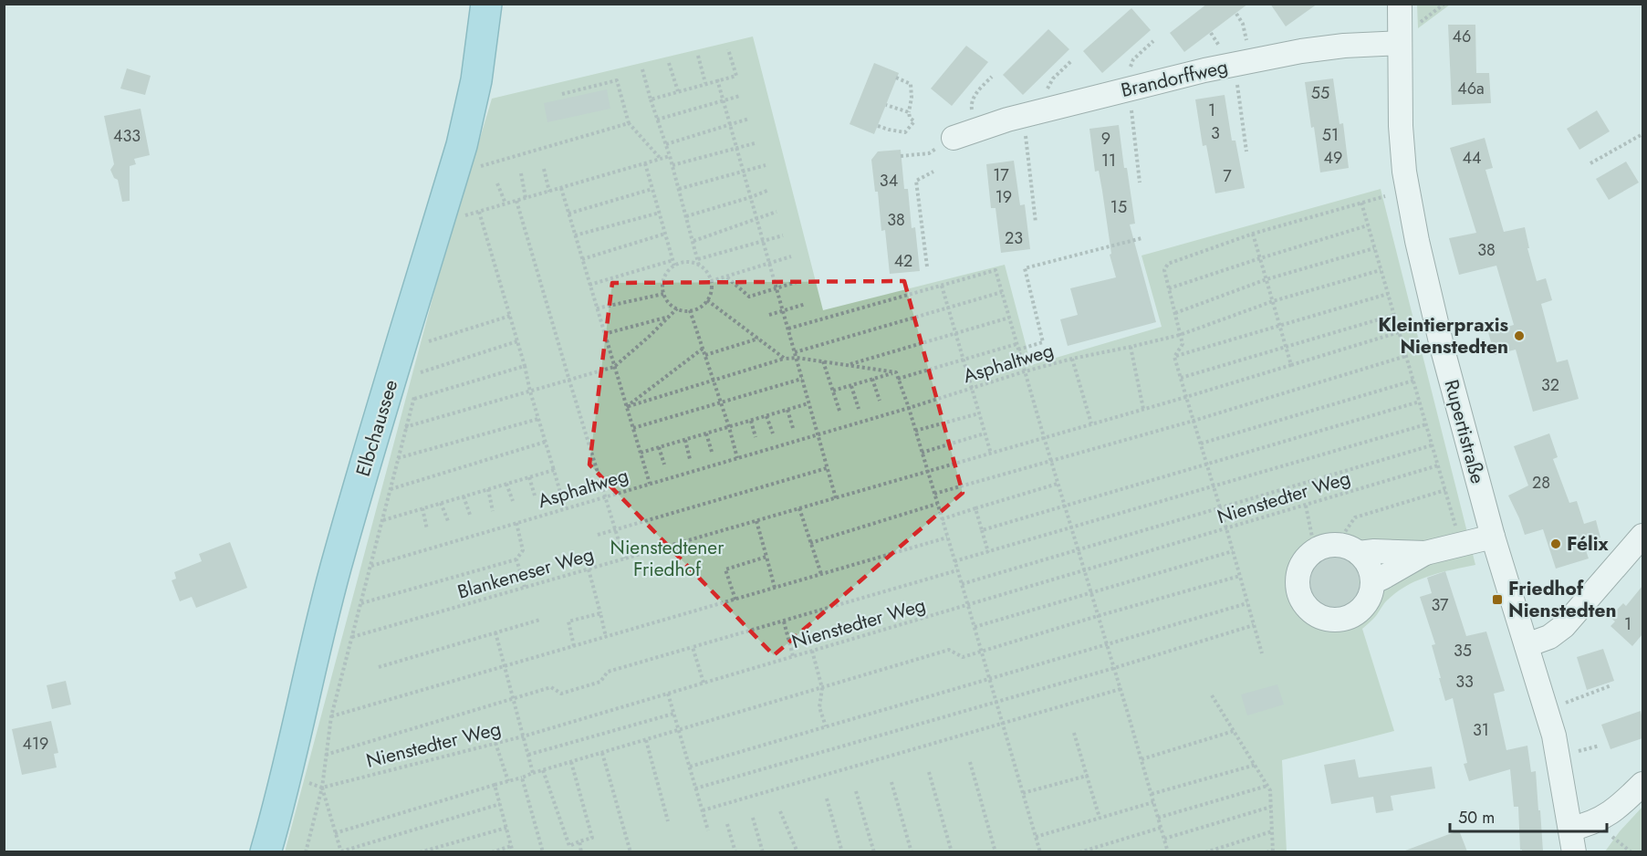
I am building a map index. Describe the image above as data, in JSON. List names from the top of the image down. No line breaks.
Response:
{"streets":{"main road":["Elbchaussee"],"street":["Brandorffweg","Rupertistraße"],"path":["Asphaltweg","Nienstedter Weg","Blankeneser Weg"]},"crossings":[["Brandorffweg","Rupertistraße"]],"parks":["Nienstedtener Friedhof"],"places":{"other":["Kleintierpraxis Nienstedten","Félix"],"transit":["Friedhof Nienstedten"]},"house_numbers":["46","46a","55","1","3","51","433","9","49","44","11","17","7","34","19","15","38","23","38","42","32","28","37","1","35","33","31","419"],"scale_bar":"50 m"}
